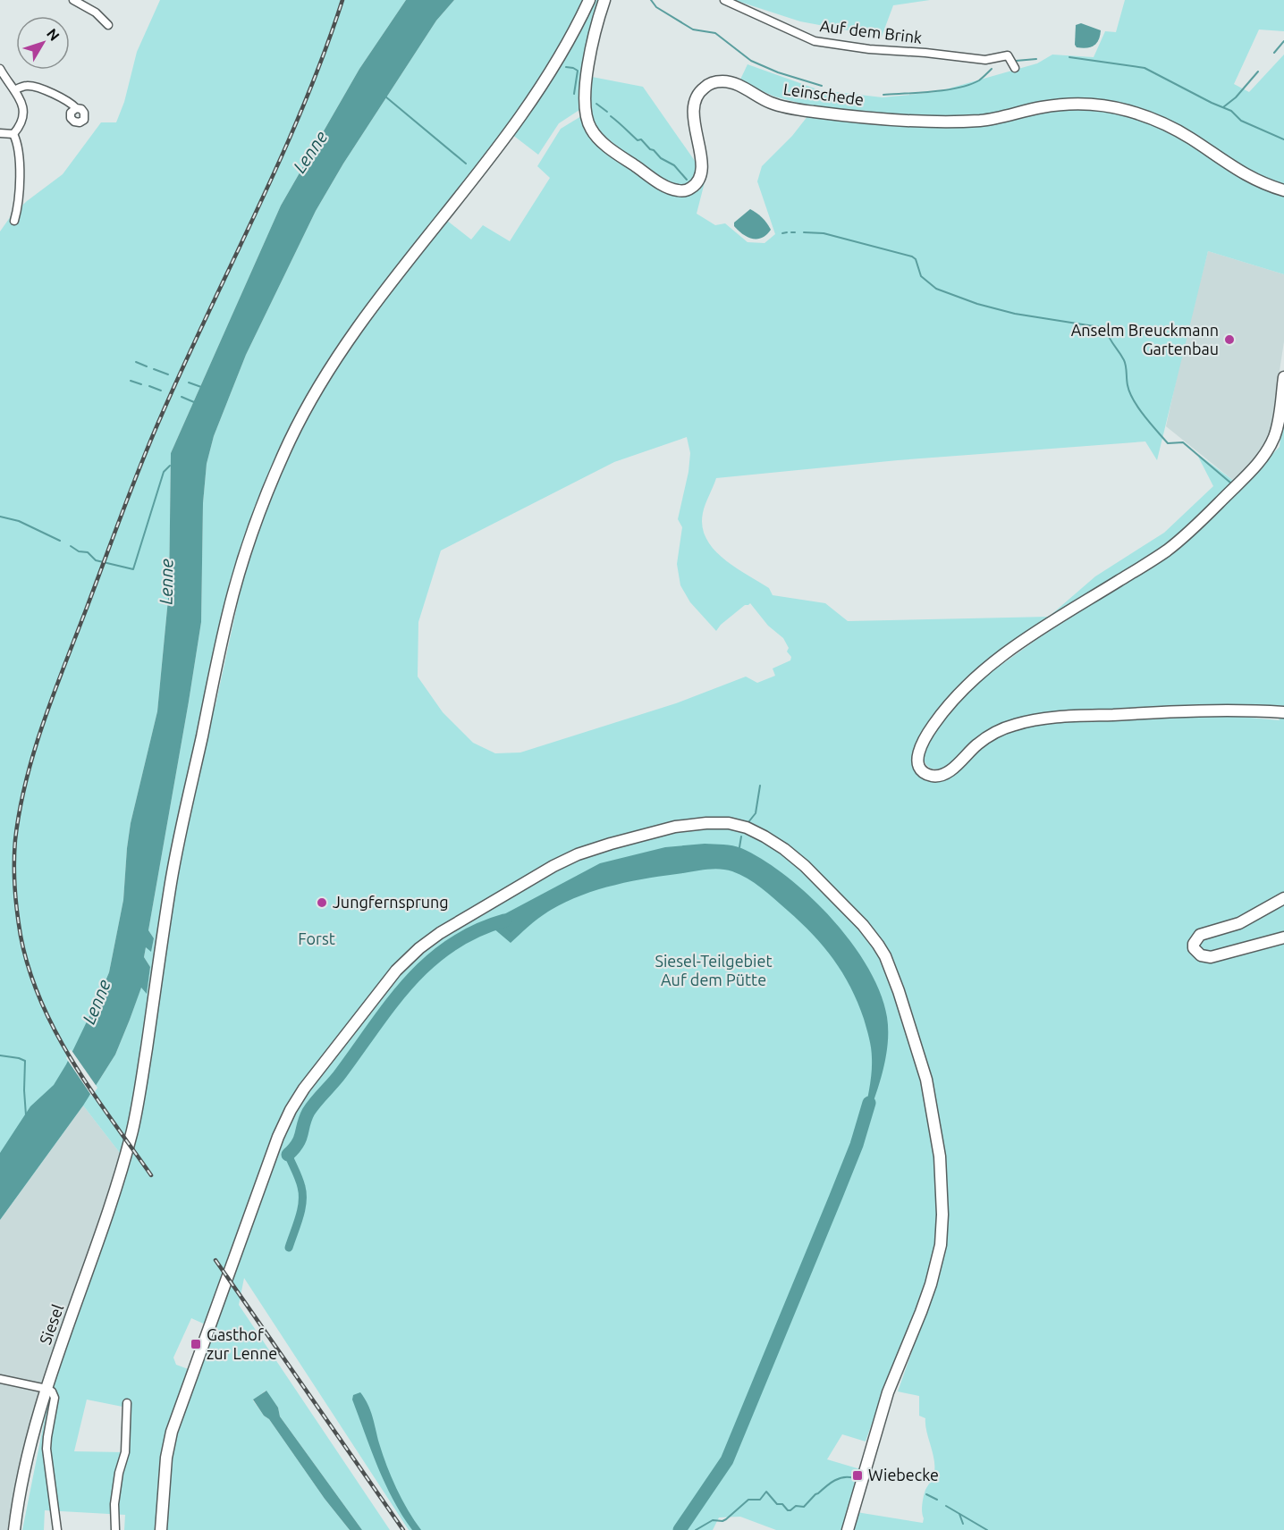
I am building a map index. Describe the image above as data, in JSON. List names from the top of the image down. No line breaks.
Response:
{"streets":{"main road":["Leinschede","Siesel"],"street":["Auf dem Brink"]},"water":["Lenne"],"parks":["Forst","Siesel-Teilgebiet Auf dem Pütte"],"places":{"other":["Anselm Breuckmann Gartenbau","Jungfernsprung"],"transit":["Gasthof zur Lenne","Wiebecke"]},"north":"top right"}
